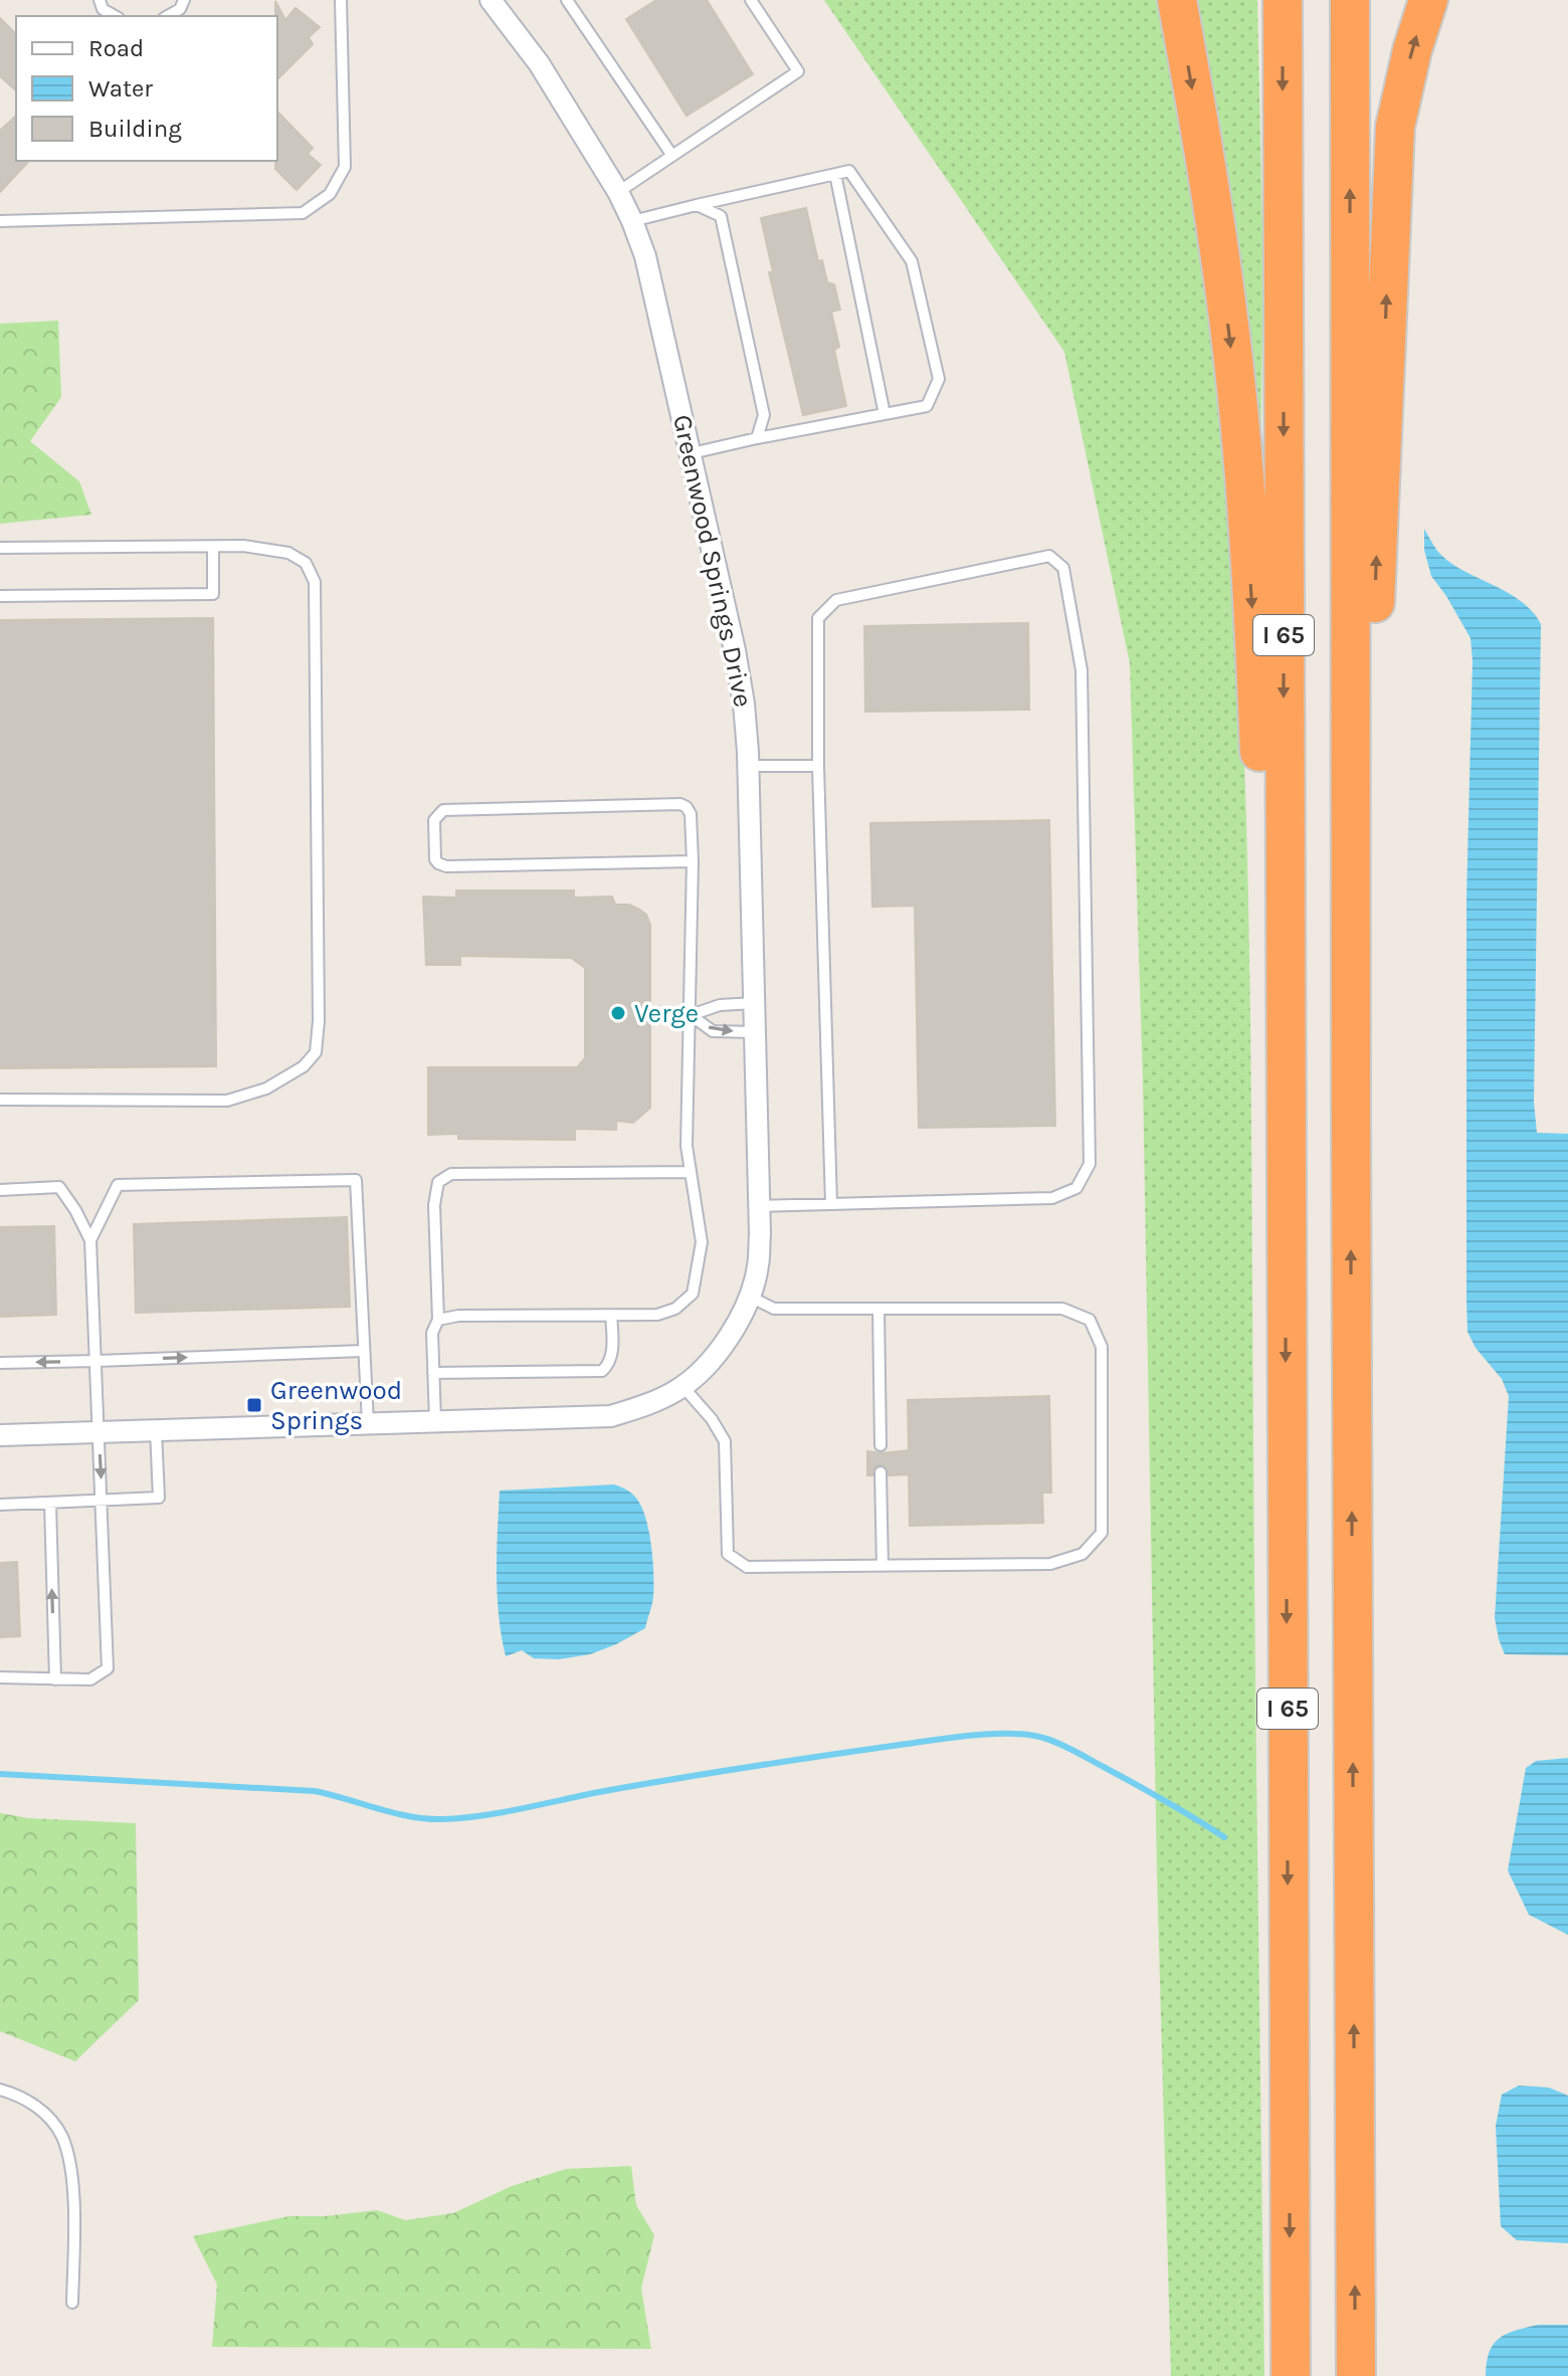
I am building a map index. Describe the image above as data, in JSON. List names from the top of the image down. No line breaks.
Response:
{"streets":{"highway":["I 65"],"street":["Greenwood Springs Drive"]},"places":{"other":["Verge"],"transit":["Greenwood Springs"]},"legend":["Road","Water","Building"]}
